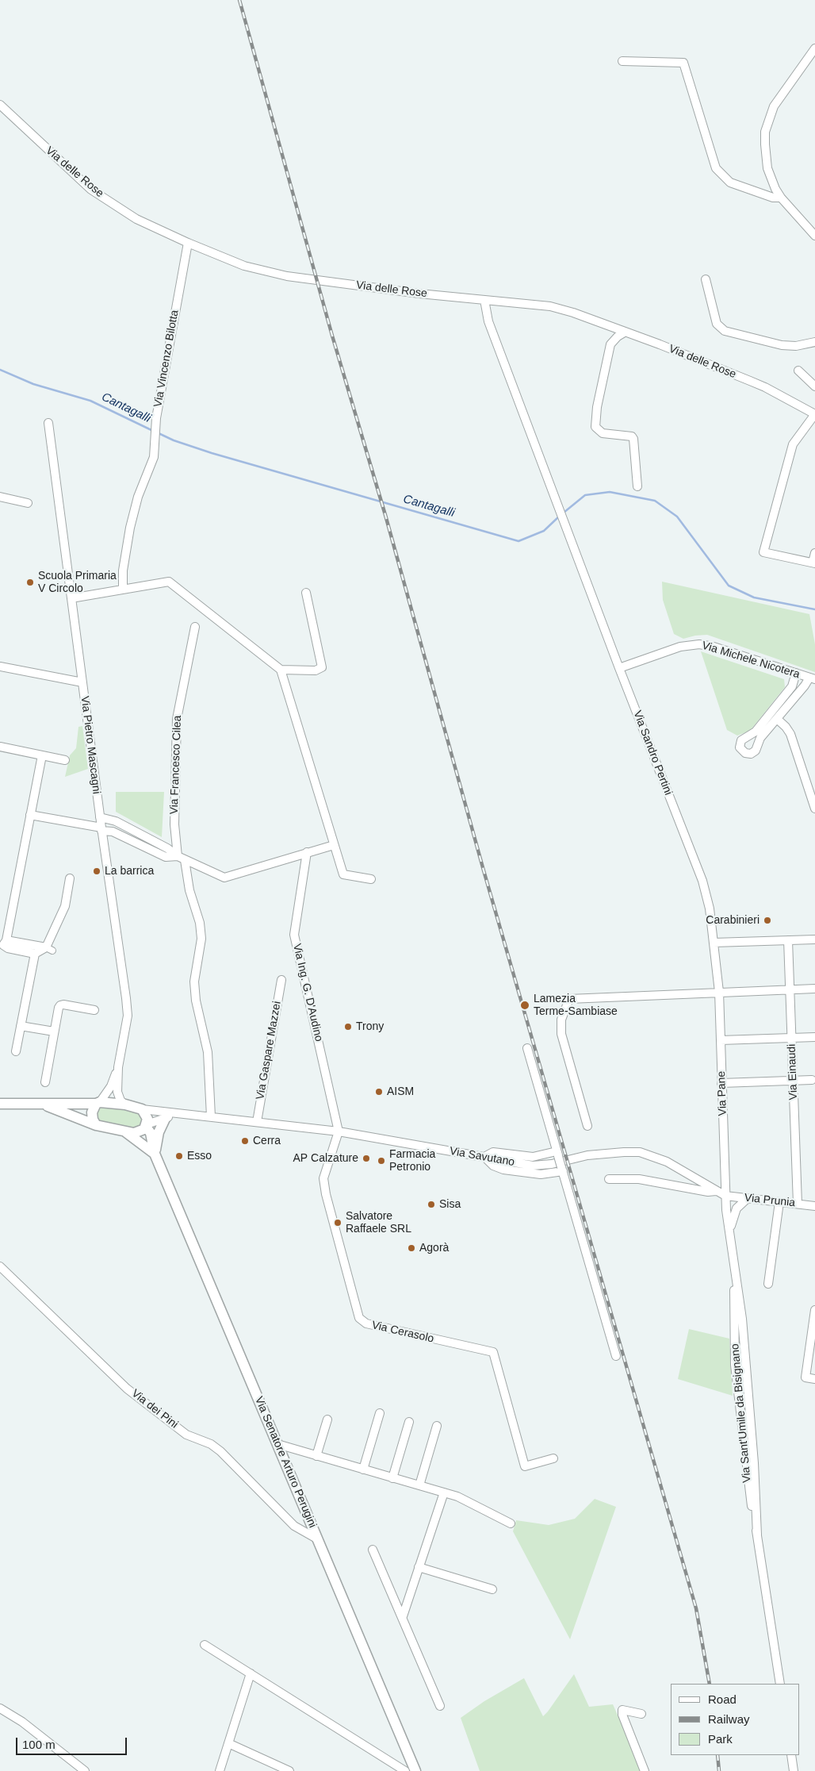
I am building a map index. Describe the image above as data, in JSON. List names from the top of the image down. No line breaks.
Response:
{"streets":{"street":["Via delle Rose","Via Vincenzo Bilotta","Via Michele Nicotera","Via Pietro Mascagni","Via Sandro Pertini","Via Francesco Cilea","Via Ing. G. D'Audino","Via Gaspare Mazzei","Via Einaudi","Via Pane","Via Savutano","Via Prunia","Via Cerasolo","Via dei Pini","Via Sant'Umile da Bisignano","Via Senatore Arturo Perugini"]},"crossings":[["Via delle Rose","Via Vincenzo Bilotta"],["Via delle Rose","Via Sandro Pertini"],["Via Michele Nicotera","Via Sandro Pertini"],["Via Sandro Pertini","Via Pane"],["Via Francesco Cilea","Via Savutano"],["Via Ing. G. D'Audino","Via Savutano"],["Via Ing. G. D'Audino","Via Cerasolo"],["Via Gaspare Mazzei","Via Savutano"],["Via Einaudi","Via Prunia"],["Via Pane","Via Savutano"],["Via Pane","Via Prunia"],["Via Pane","Via Sant'Umile da Bisignano"],["Via Savutano","Via Prunia"],["Via Savutano","Via Cerasolo"],["Via Savutano","Via Senatore Arturo Perugini"],["Via dei Pini","Via Senatore Arturo Perugini"]],"water":["Cantagalli"],"places":["Scuola Primaria V Circolo","La barrica","Carabinieri","Lamezia Terme-Sambiase","Trony","AISM","Cerra","Esso","AP Calzature","Farmacia Petronio","Sisa","Salvatore Raffaele SRL","Agorà"],"legend":["Road","Railway","Park"],"scale_bar":"100 m"}
